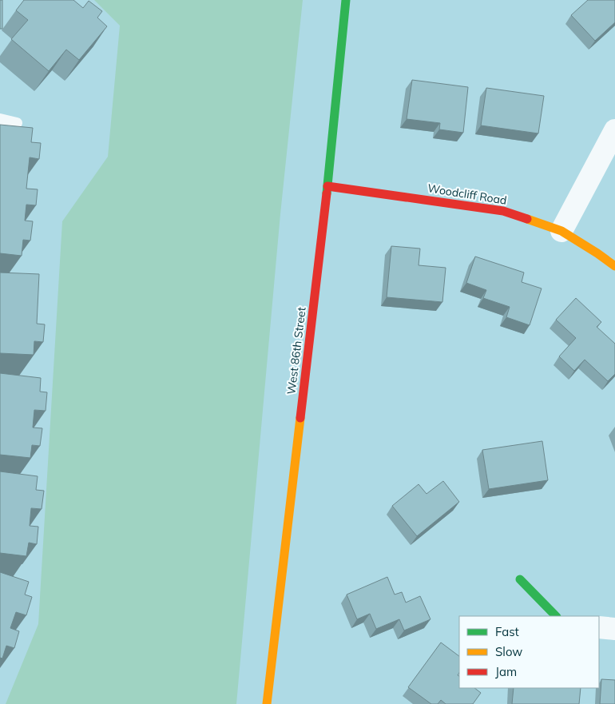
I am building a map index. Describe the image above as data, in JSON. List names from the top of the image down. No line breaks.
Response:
{"streets":{"street":["Woodcliff Road","West 86th Street"]},"crossings":[["Woodcliff Road","West 86th Street"]],"legend":["Fast","Slow","Jam"]}
